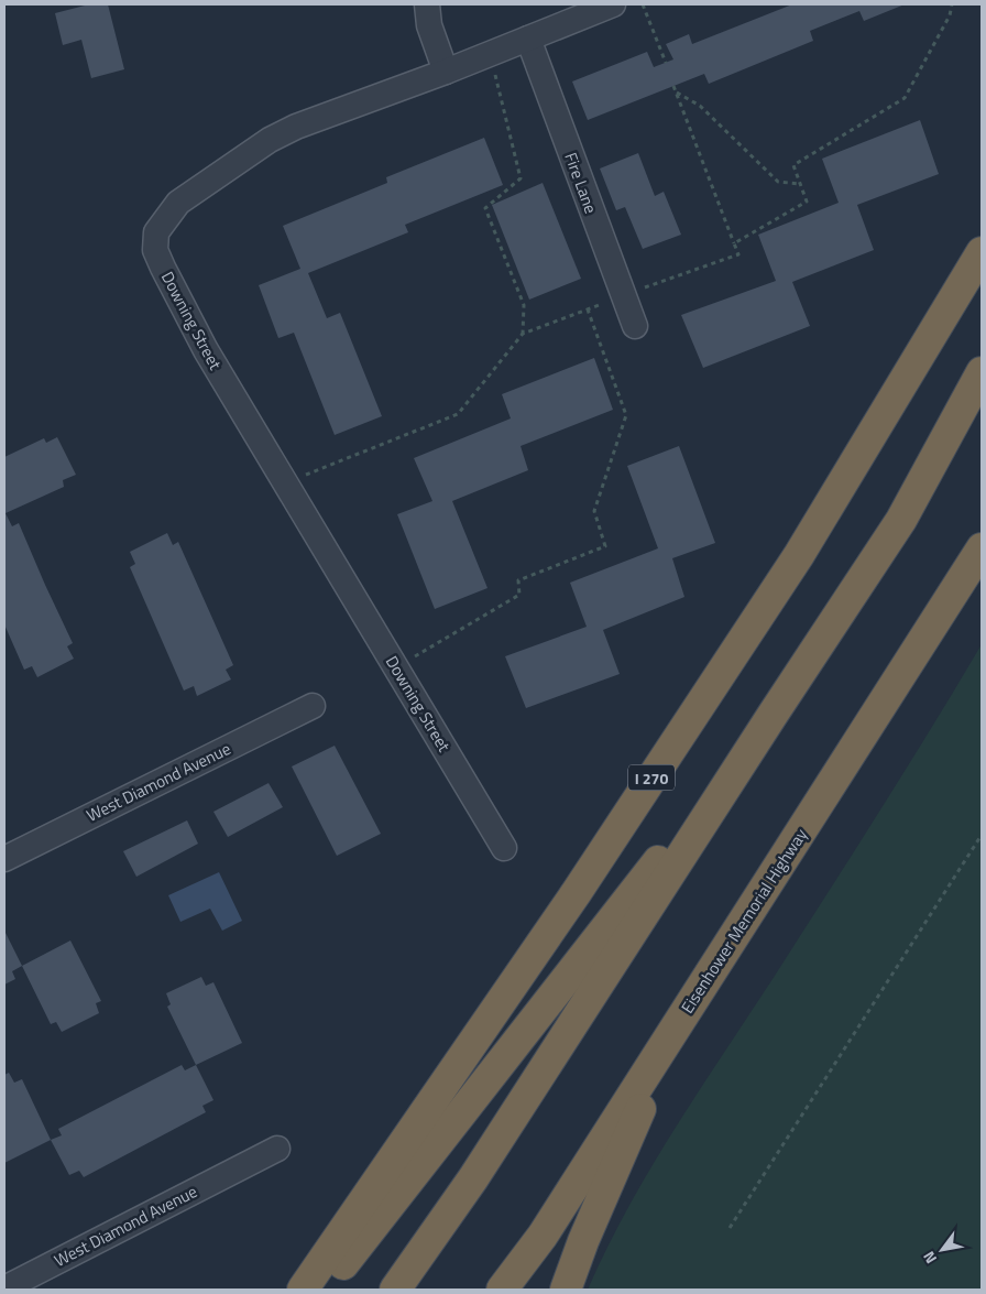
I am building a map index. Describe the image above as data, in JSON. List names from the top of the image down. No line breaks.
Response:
{"streets":{"highway":["I 270","Eisenhower Memorial Highway"],"street":["Fire Lane","Downing Street","West Diamond Avenue"]},"crossings":[["Fire Lane","Downing Street"]],"north":"bottom left"}
